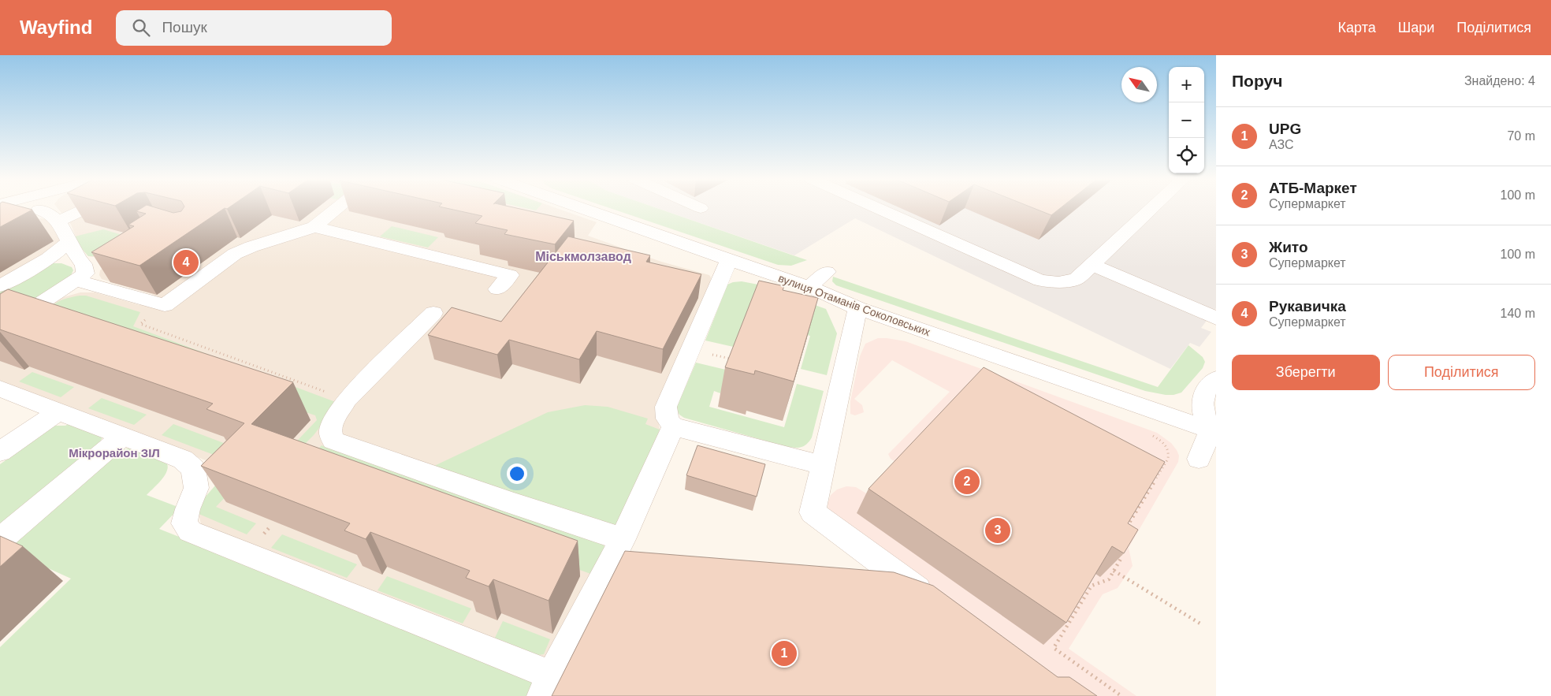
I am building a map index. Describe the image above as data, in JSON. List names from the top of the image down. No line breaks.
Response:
{"streets":{"street":["вулиця Отаманів Соколовських"]},"districts":["Міськмолзавод","Мікрорайон ЗІЛ"],"north":"top left","page":{"header":"Wayfind","search":"Пошук","nav":["Карта","Шари","Поділитися"],"heading":["Поруч","Знайдено: 4"],"map_buttons":["+","−"],"list":[{"mark":"1","name":"UPG","note":"АЗС","value":"70 m"},{"mark":"2","name":"АТБ-Маркет","note":"Супермаркет","value":"100 m"},{"mark":"3","name":"Жито","note":"Супермаркет","value":"100 m"},{"mark":"4","name":"Рукавичка","note":"Супермаркет","value":"140 m"}],"pins":["4","2","3","1"],"buttons":["Зберегти","Поділитися"]}}
